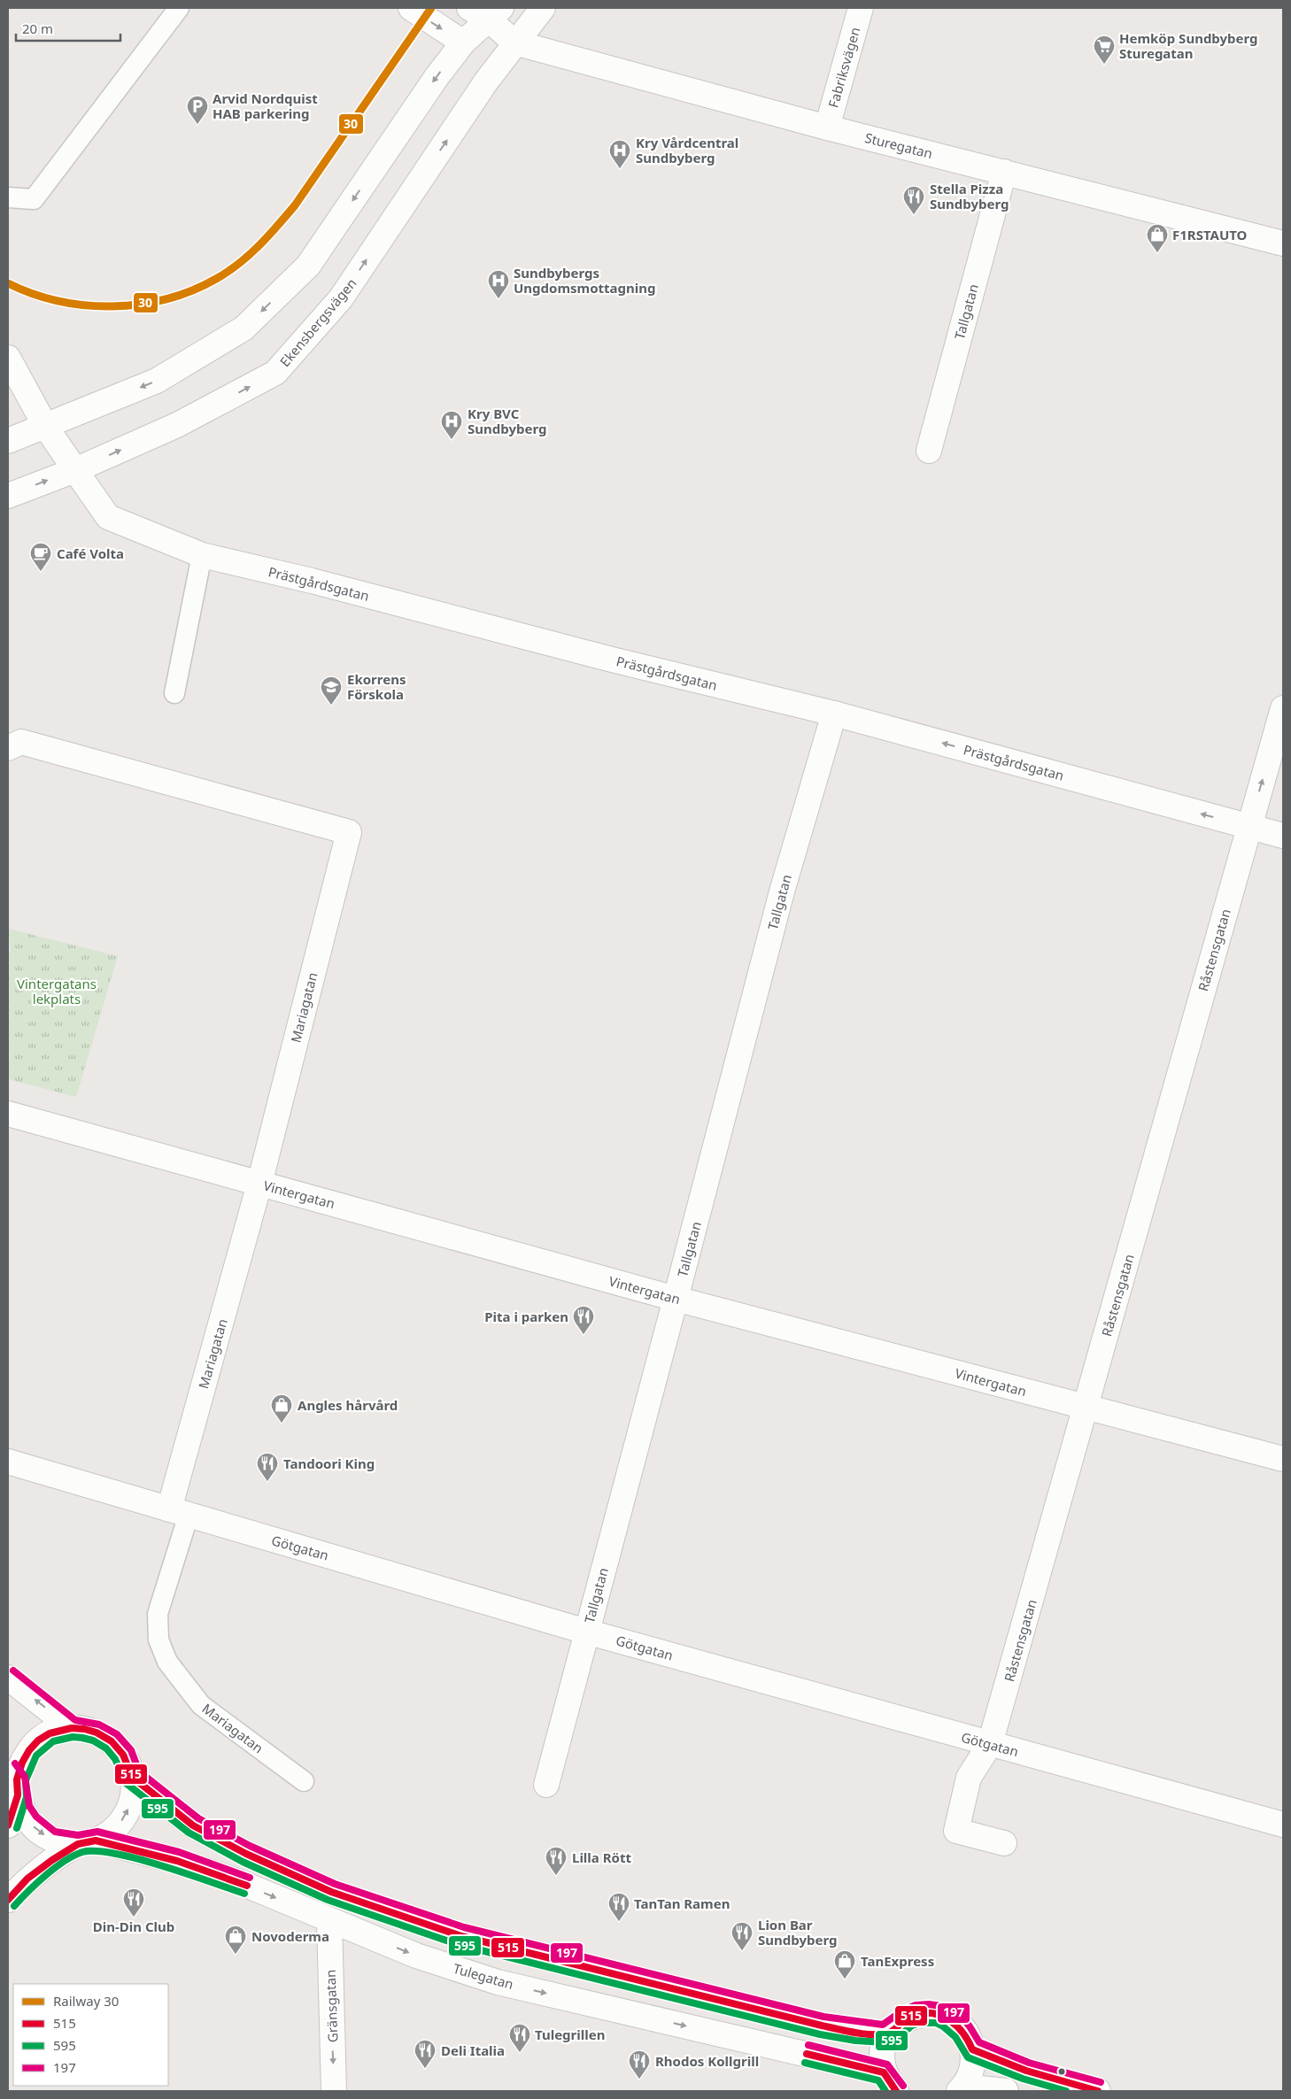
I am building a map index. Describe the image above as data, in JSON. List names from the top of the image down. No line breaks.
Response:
{"streets":{"street":["Fabriksvägen","Sturegatan","Tallgatan","Ekensbergsvägen","Prästgårdsgatan","Råstensgatan","Mariagatan","Vintergatan","Götgatan","Tulegatan","Gränsgatan"]},"crossings":[["Fabriksvägen","Sturegatan"],["Sturegatan","Tallgatan"],["Sturegatan","Ekensbergsvägen"],["Tallgatan","Prästgårdsgatan"],["Tallgatan","Vintergatan"],["Tallgatan","Götgatan"],["Ekensbergsvägen","Prästgårdsgatan"],["Prästgårdsgatan","Råstensgatan"],["Råstensgatan","Vintergatan"],["Råstensgatan","Götgatan"],["Mariagatan","Vintergatan"],["Mariagatan","Götgatan"],["Tulegatan","Gränsgatan"]],"one_way":["Gränsgatan"],"parks":["Vintergatans lekplats"],"places":{"supermarket":["Hemköp Sundbyberg Sturegatan"],"parking":["Arvid Nordquist HAB parkering"],"hospital":["Kry Vårdcentral Sundbyberg","Sundbybergs Ungdomsmottagning","Kry BVC Sundbyberg"],"restaurant":["Stella Pizza Sundbyberg","Pita i parken","Tandoori King","Lilla Rött","Din-Din Club","TanTan Ramen","Lion Bar Sundbyberg","Tulegrillen","Deli Italia","Rhodos Kollgrill"],"shop":["F1RSTAUTO","Angles hårvård","Novoderma","TanExpress"],"cafe":["Café Volta"],"school or university":["Ekorrens Förskola"]},"lines":["rail line 30","transit line 197","transit line 515","transit line 595"],"legend":["Railway 30","515","595","197"],"scale_bar":"20 m"}
